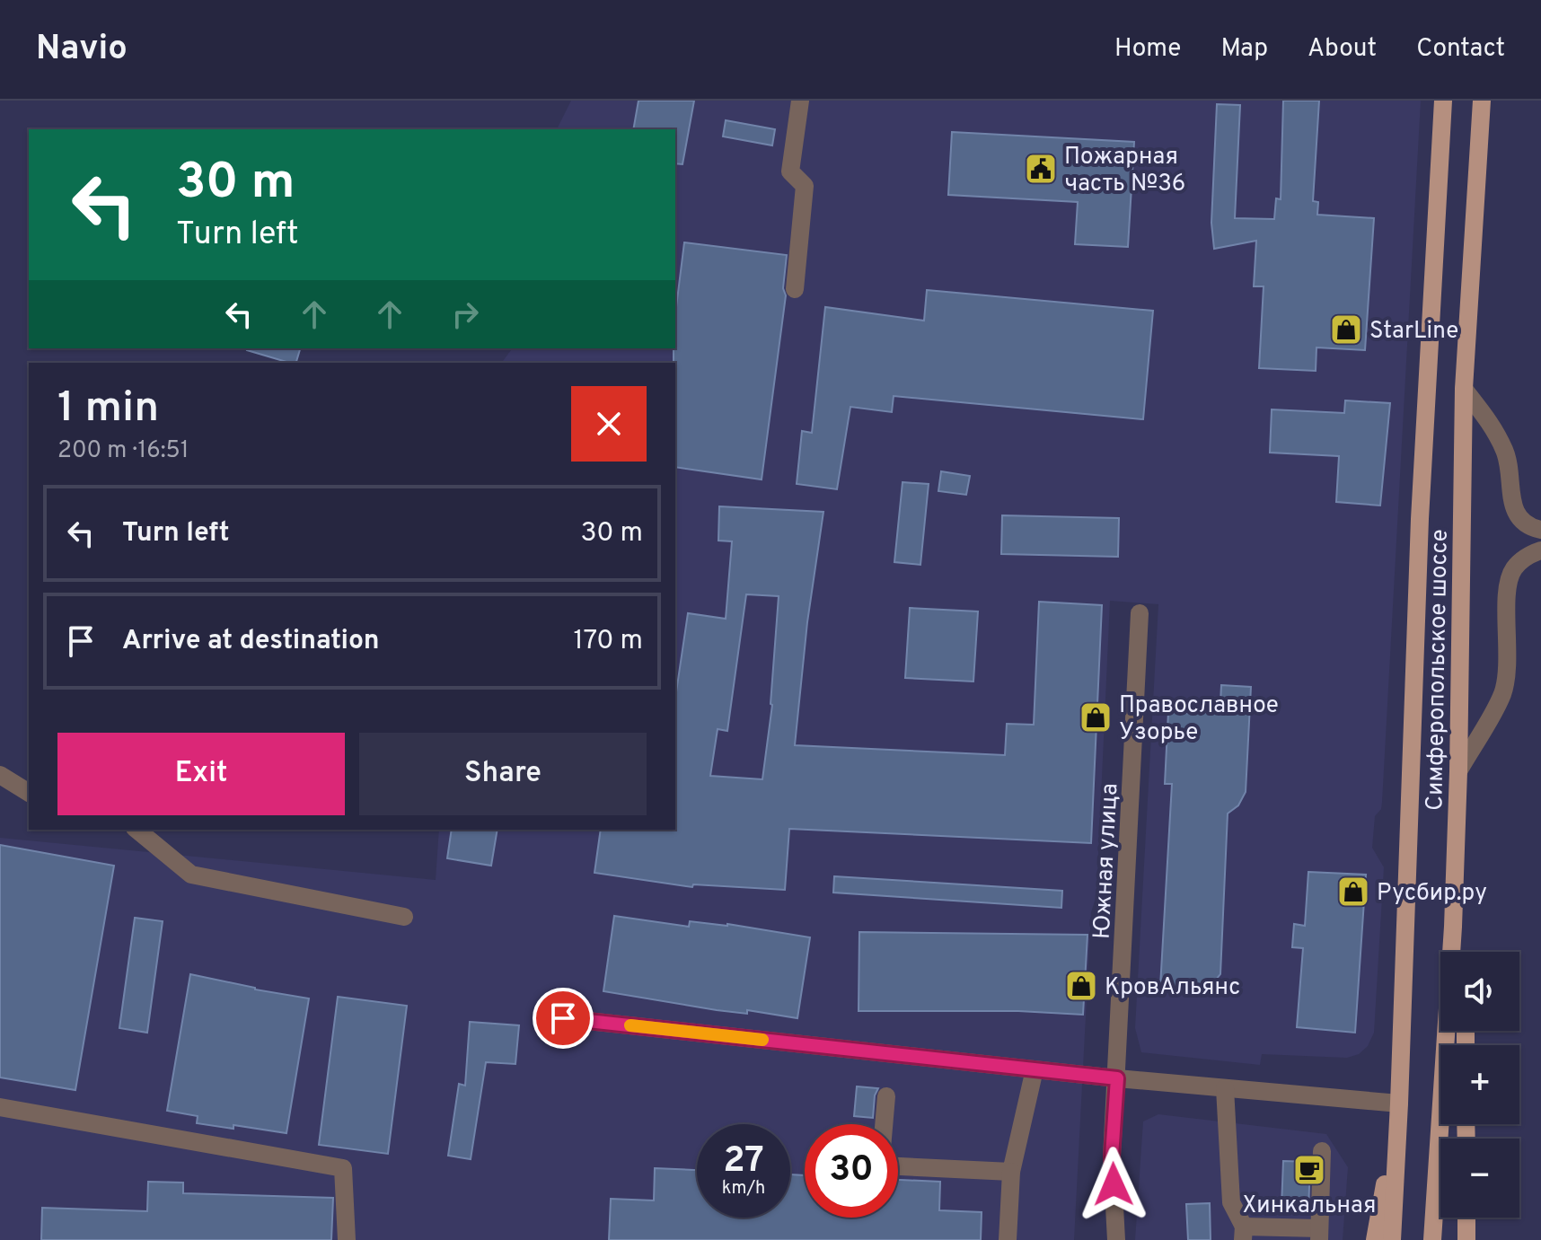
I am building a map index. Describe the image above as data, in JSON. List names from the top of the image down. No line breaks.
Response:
{"streets":{"main road":["Симферопольское шоссе"],"street":["Южная улица"]},"places":{"public building":["Пожарная часть №36"],"shop":["StarLine","Православное Узорье","Русбир.ру","КровАльянс"],"cafe":["Хинкальная"]},"page":{"header":"Navio","nav":["Home","Map","About","Contact"],"turn":["30 m","Turn left"],"heading":["1 min","200 m · 16:51"],"list":[{"name":"Turn left","value":"30 m"},{"name":"Arrive at destination","value":"170 m"}],"buttons":["Exit","Share"],"map_buttons":["+","−"],"speed":"27 km/h","limit":"30"}}
